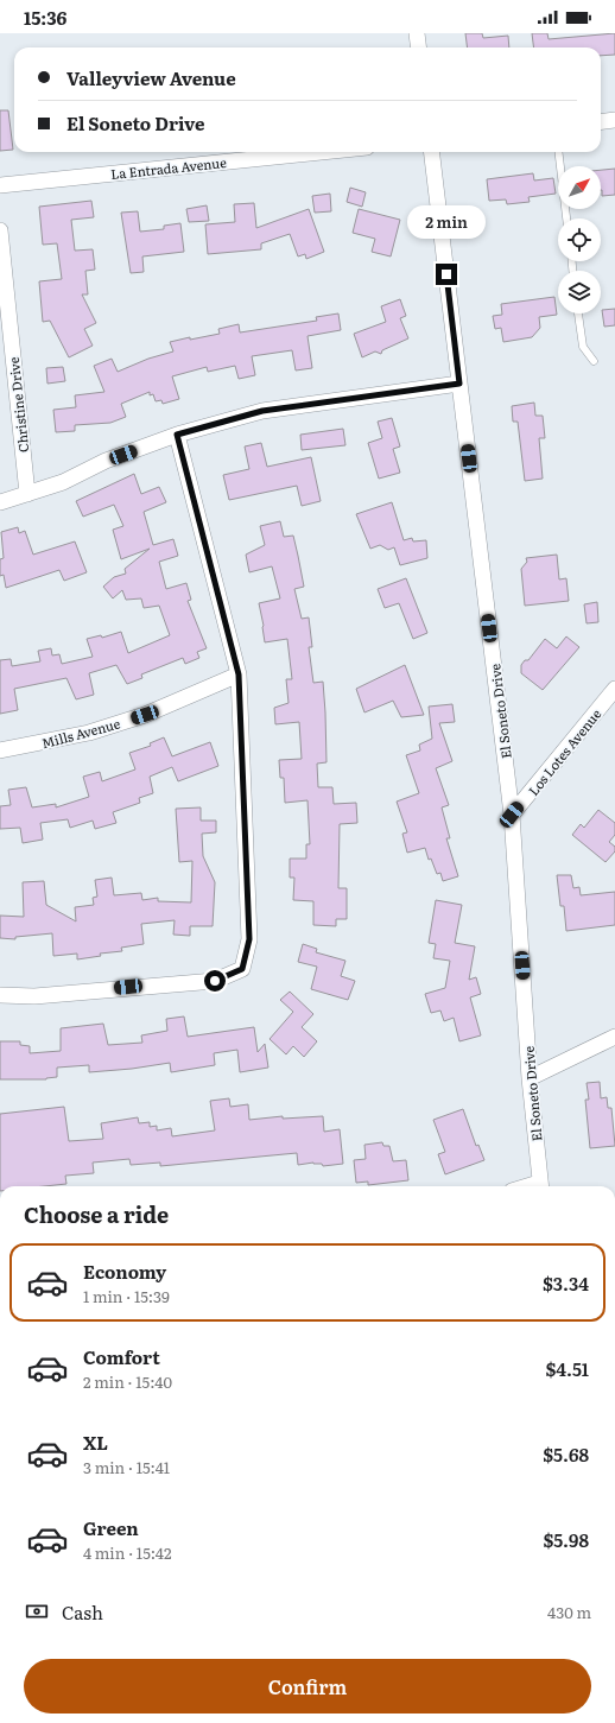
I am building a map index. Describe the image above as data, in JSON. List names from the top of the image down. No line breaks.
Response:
{"streets":{"street":["La Entrada Avenue","Christine Drive","El Soneto Drive","Mills Avenue","Los Lotes Avenue"]},"crossings":[["El Soneto Drive","Los Lotes Avenue"]],"north":"top right","page":{"status":"15:36","banner":["Valleyview Avenue","El Soneto Drive"],"bubble":"2 min","heading":"Choose a ride","list":[{"name":"Economy","note":"1 min · 15:39","value":"$3.34"},{"name":"Comfort","note":"2 min · 15:40","value":"$4.51"},{"name":"XL","note":"3 min · 15:41","value":"$5.68"},{"name":"Green","note":"4 min · 15:42","value":"$5.98"}],"pay":["Cash","430 m"],"buttons":"Confirm"}}
